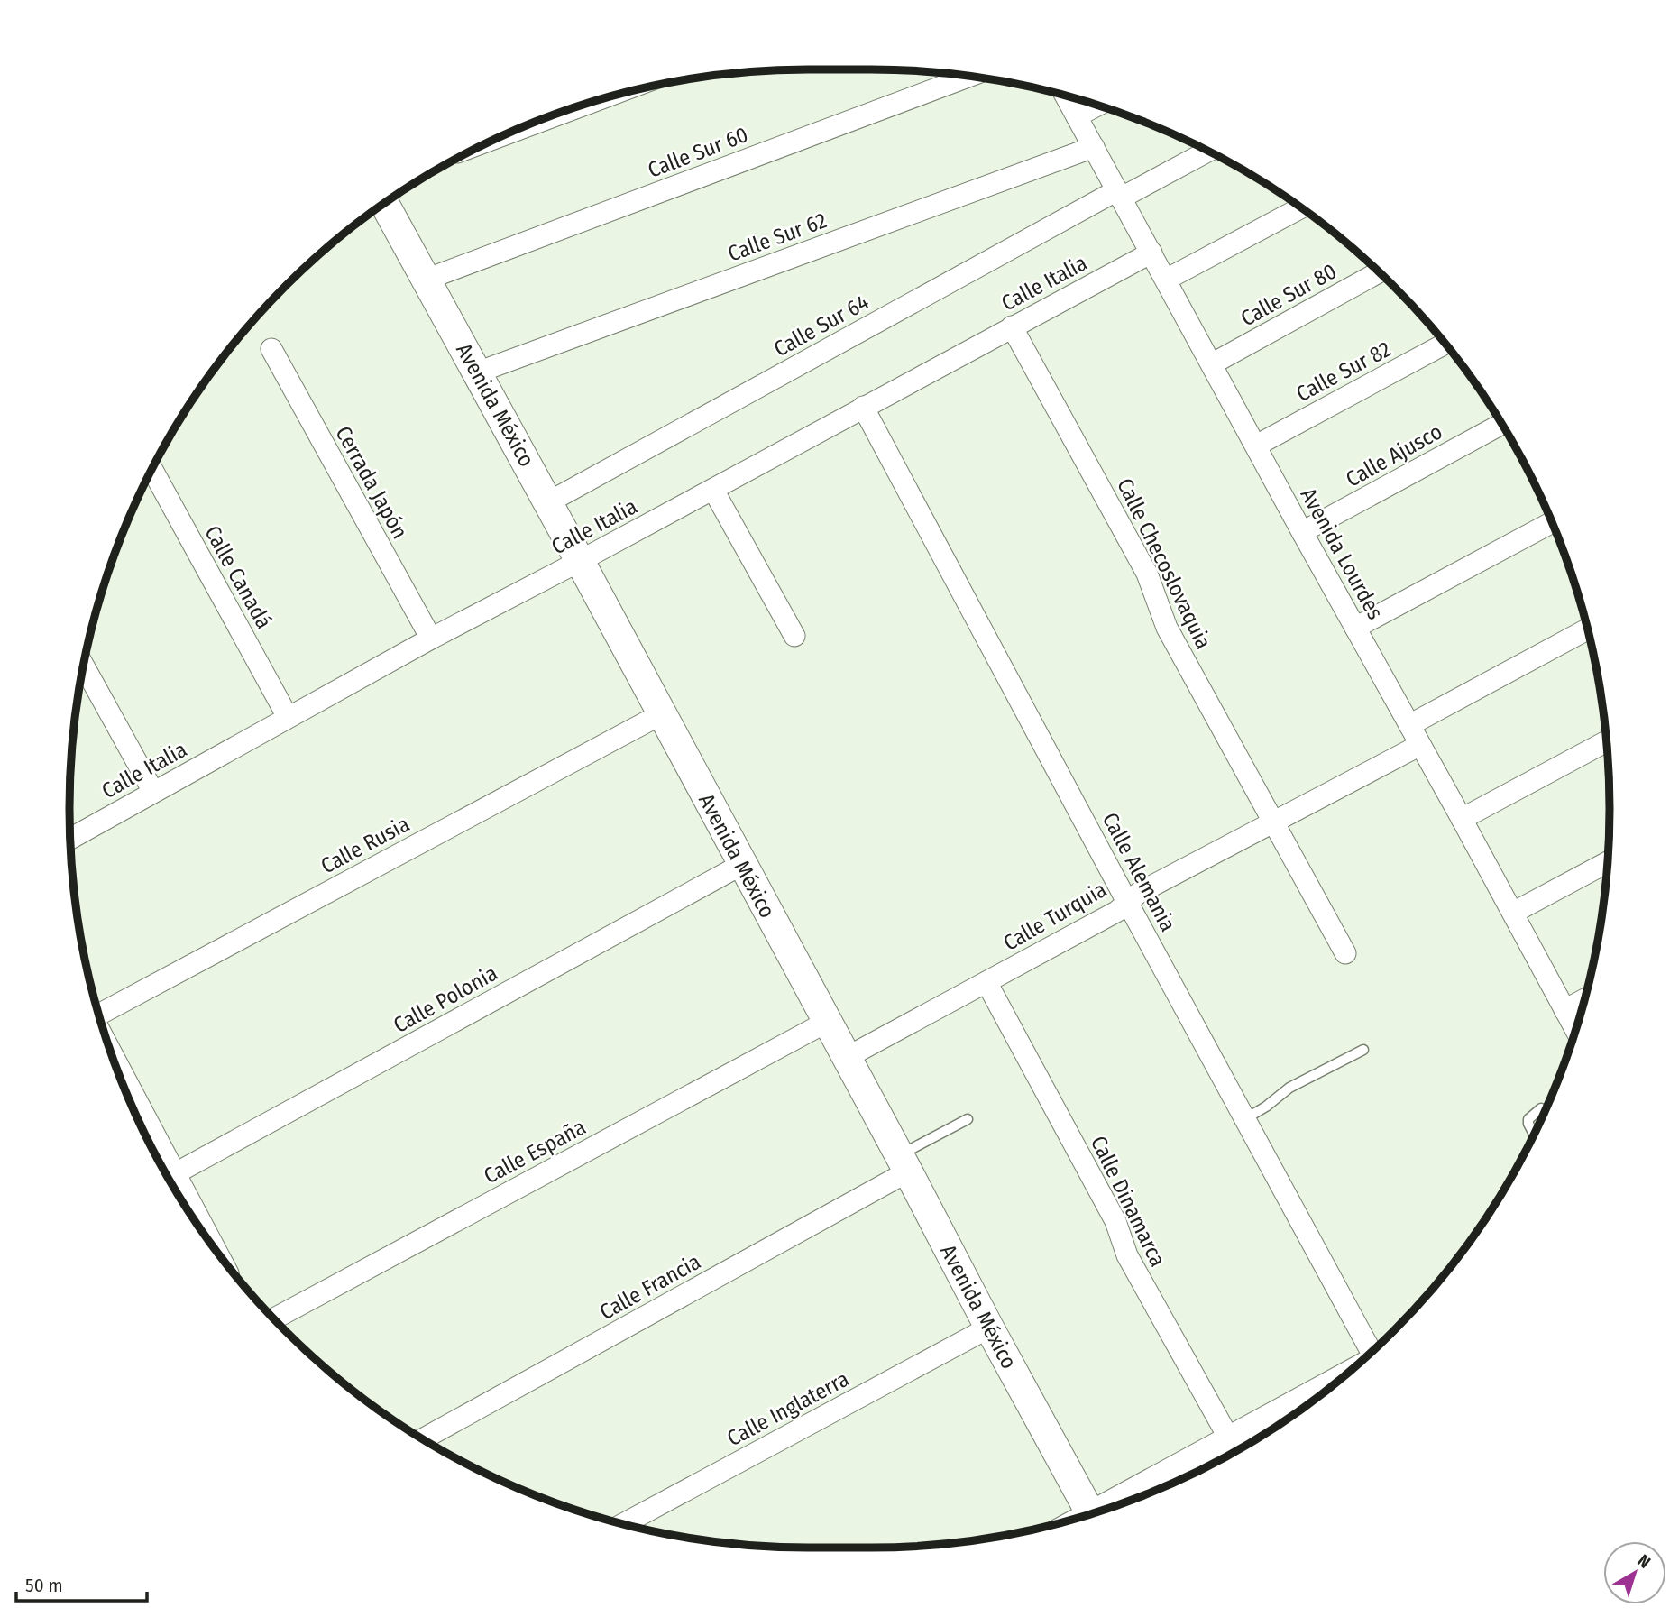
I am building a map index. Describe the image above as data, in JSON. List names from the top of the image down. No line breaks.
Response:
{"streets":{"street":["Calle Sur 60","Calle Sur 62","Calle Italia","Calle Sur 80","Calle Sur 64","Calle Sur 82","Avenida México","Calle Ajusco","Cerrada Japón","Avenida Lourdes","Calle Checoslovaquia","Calle Canadá","Calle Rusia","Calle Alemania","Calle Turquia","Calle Polonia","Calle España","Calle Dinamarca","Calle Francia","Calle Inglaterra"]},"crossings":[["Calle Sur 60","Avenida México"],["Calle Sur 62","Avenida México"],["Calle Sur 62","Avenida Lourdes"],["Calle Italia","Avenida México"],["Calle Italia","Cerrada Japón"],["Calle Italia","Avenida Lourdes"],["Calle Italia","Calle Checoslovaquia"],["Calle Italia","Calle Canadá"],["Calle Italia","Calle Alemania"],["Calle Sur 80","Avenida Lourdes"],["Calle Sur 64","Avenida México"],["Calle Sur 64","Avenida Lourdes"],["Calle Sur 82","Avenida Lourdes"],["Avenida México","Calle Rusia"],["Avenida México","Calle Turquia"],["Avenida México","Calle Polonia"],["Avenida México","Calle España"],["Avenida México","Calle Francia"],["Avenida México","Calle Inglaterra"],["Calle Ajusco","Avenida Lourdes"],["Avenida Lourdes","Calle Turquia"],["Calle Checoslovaquia","Calle Turquia"],["Calle Alemania","Calle Turquia"],["Calle Turquia","Calle Dinamarca"]],"scale_bar":"50 m","north":"top right"}
